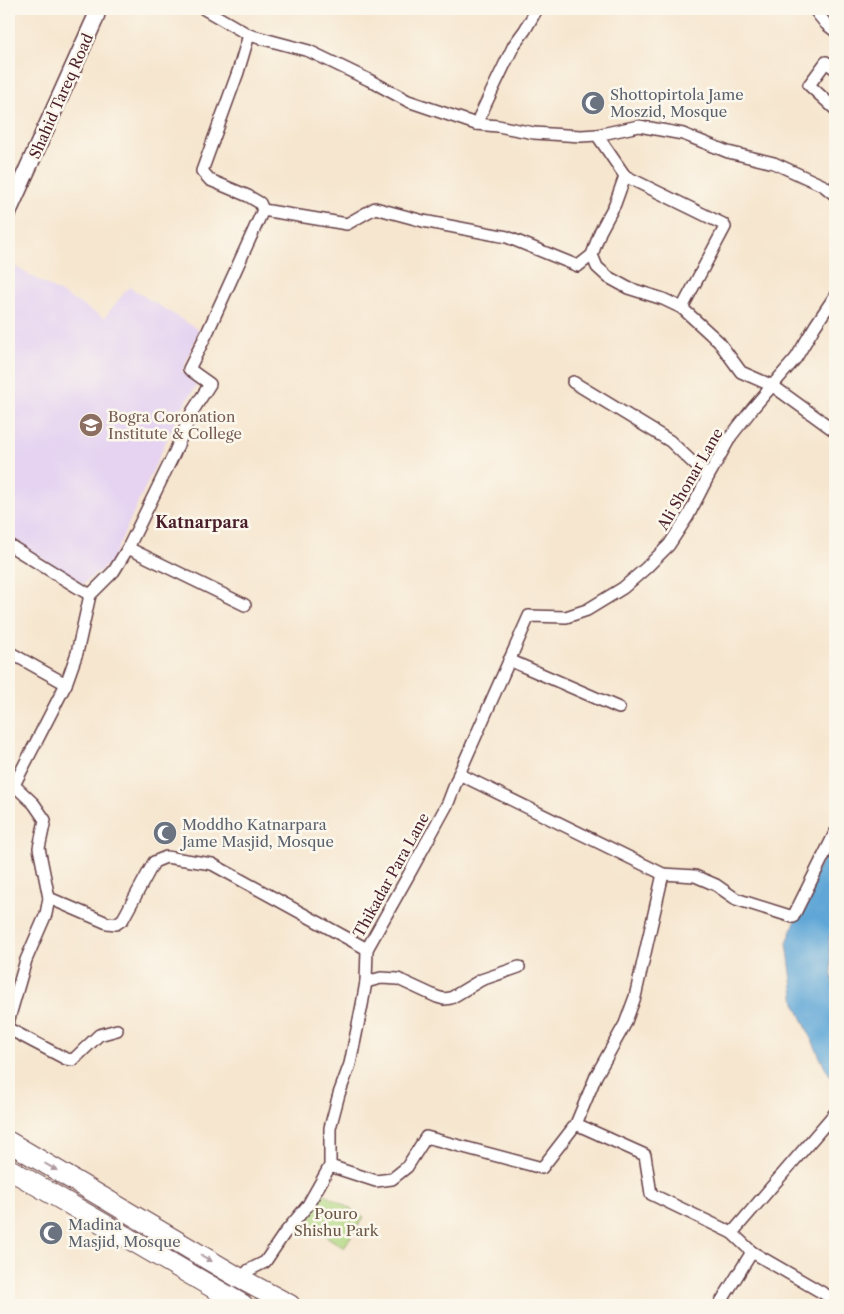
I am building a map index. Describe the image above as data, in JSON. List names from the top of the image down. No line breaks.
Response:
{"streets":{"street":["Shahid Tareq Road","Ali Shonar Lane","Thikadar Para Lane"]},"crossings":[["Ali Shonar Lane","Thikadar Para Lane"]],"districts":["Katnarpara"],"parks":["Pouro Shishu Park"],"places":{"mosque":["Shottopirtola Jame Moszid, Mosque","Moddho Katnarpara Jame Masjid, Mosque","Madina Masjid, Mosque"],"school or university":["Bogra Coronation Institute & College"]}}
